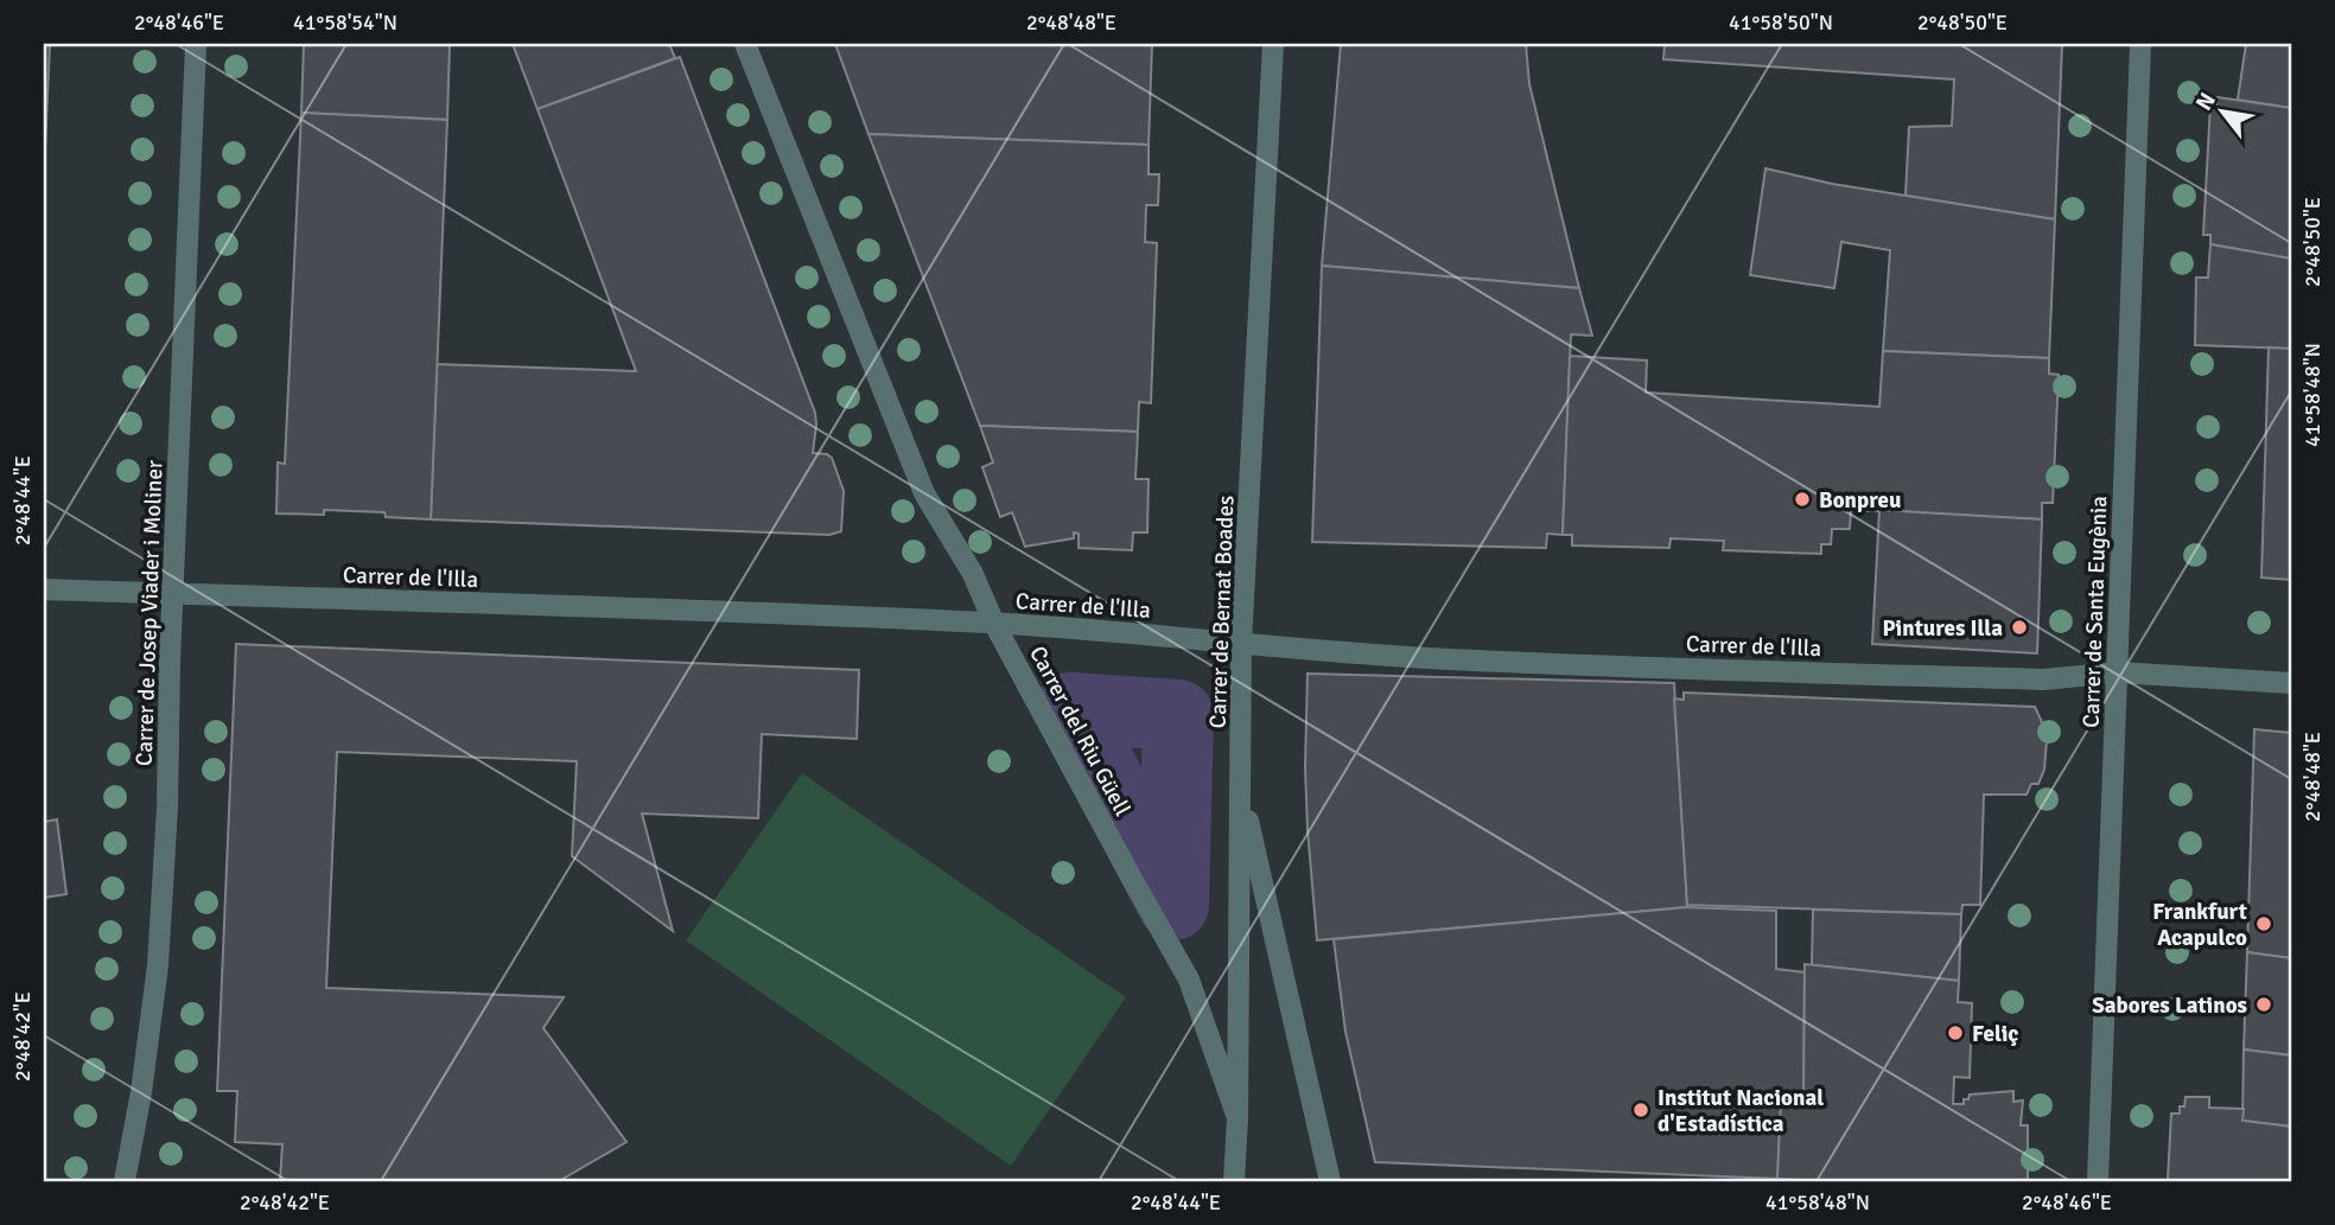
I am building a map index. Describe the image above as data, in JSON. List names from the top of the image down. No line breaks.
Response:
{"streets":{"street":["Carrer de l'Illa","Carrer de Bernat Boades","Carrer de Santa Eugènia","Carrer de Josep Viader i Moliner","Carrer del Riu Güell"]},"crossings":[["Carrer de l'Illa","Carrer de Bernat Boades"],["Carrer de l'Illa","Carrer de Santa Eugènia"],["Carrer de l'Illa","Carrer de Josep Viader i Moliner"],["Carrer de l'Illa","Carrer del Riu Güell"],["Carrer de Bernat Boades","Carrer del Riu Güell"]],"places":["Bonpreu","Pintures Illa","Frankfurt Acapulco","Sabores Latinos","Feliç","Institut Nacional d'Estadística"],"north":"top left","coordinates":["2°48'46\"E","41°58'54\"N","2°48'48\"E","41°58'50\"N","2°48'50\"E","41°58'48\"N","2°48'44\"E","2°48'42\"E"]}
